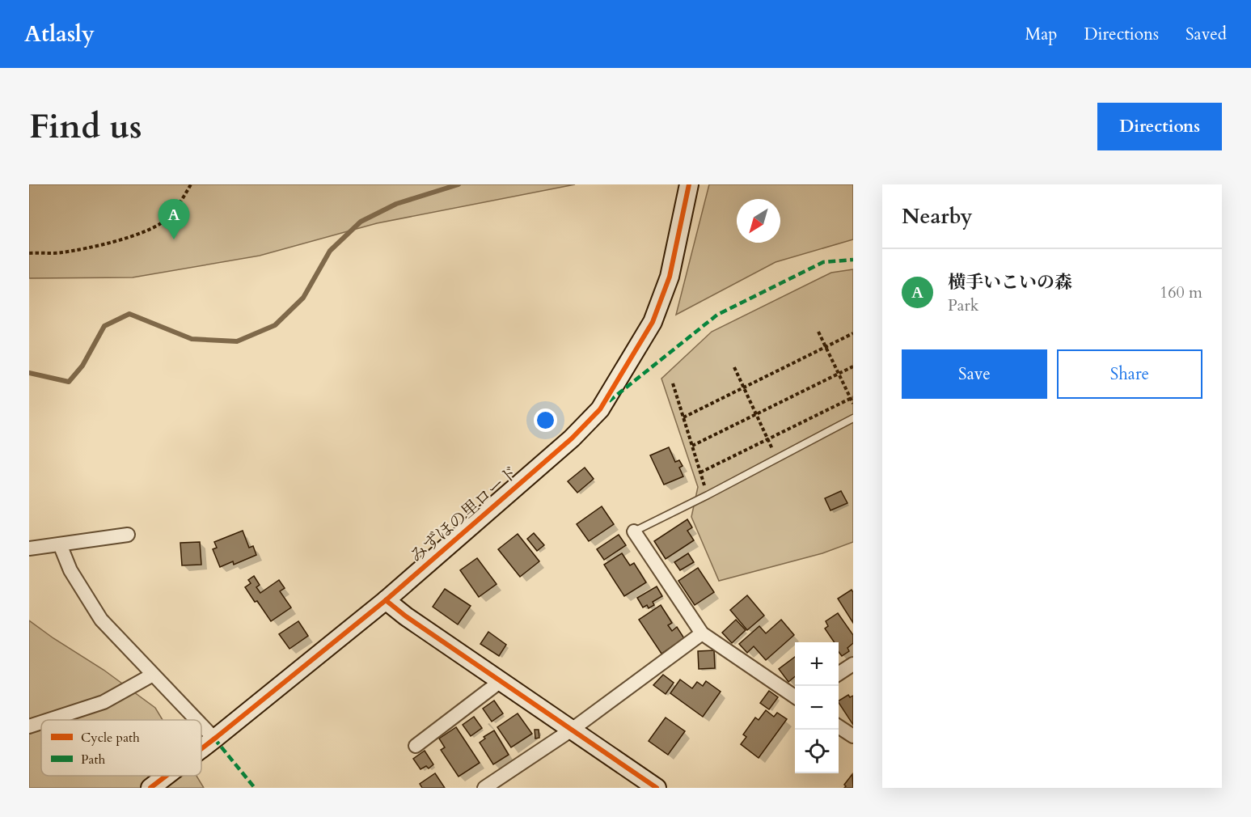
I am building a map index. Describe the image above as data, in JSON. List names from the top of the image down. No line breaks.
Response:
{"streets":{"street":["みずほの里ロード"]},"legend":["Cycle path","Path"],"north":"bottom left","page":{"header":"Atlasly","nav":["Map","Directions","Saved"],"buttons":["Directions",["Save","Share"]],"title":"Find us","heading":"Nearby","pins":"A","list":[{"mark":"A","name":"横手いこいの森","note":"Park","value":"160 m"}],"map_buttons":["+","−"]}}
